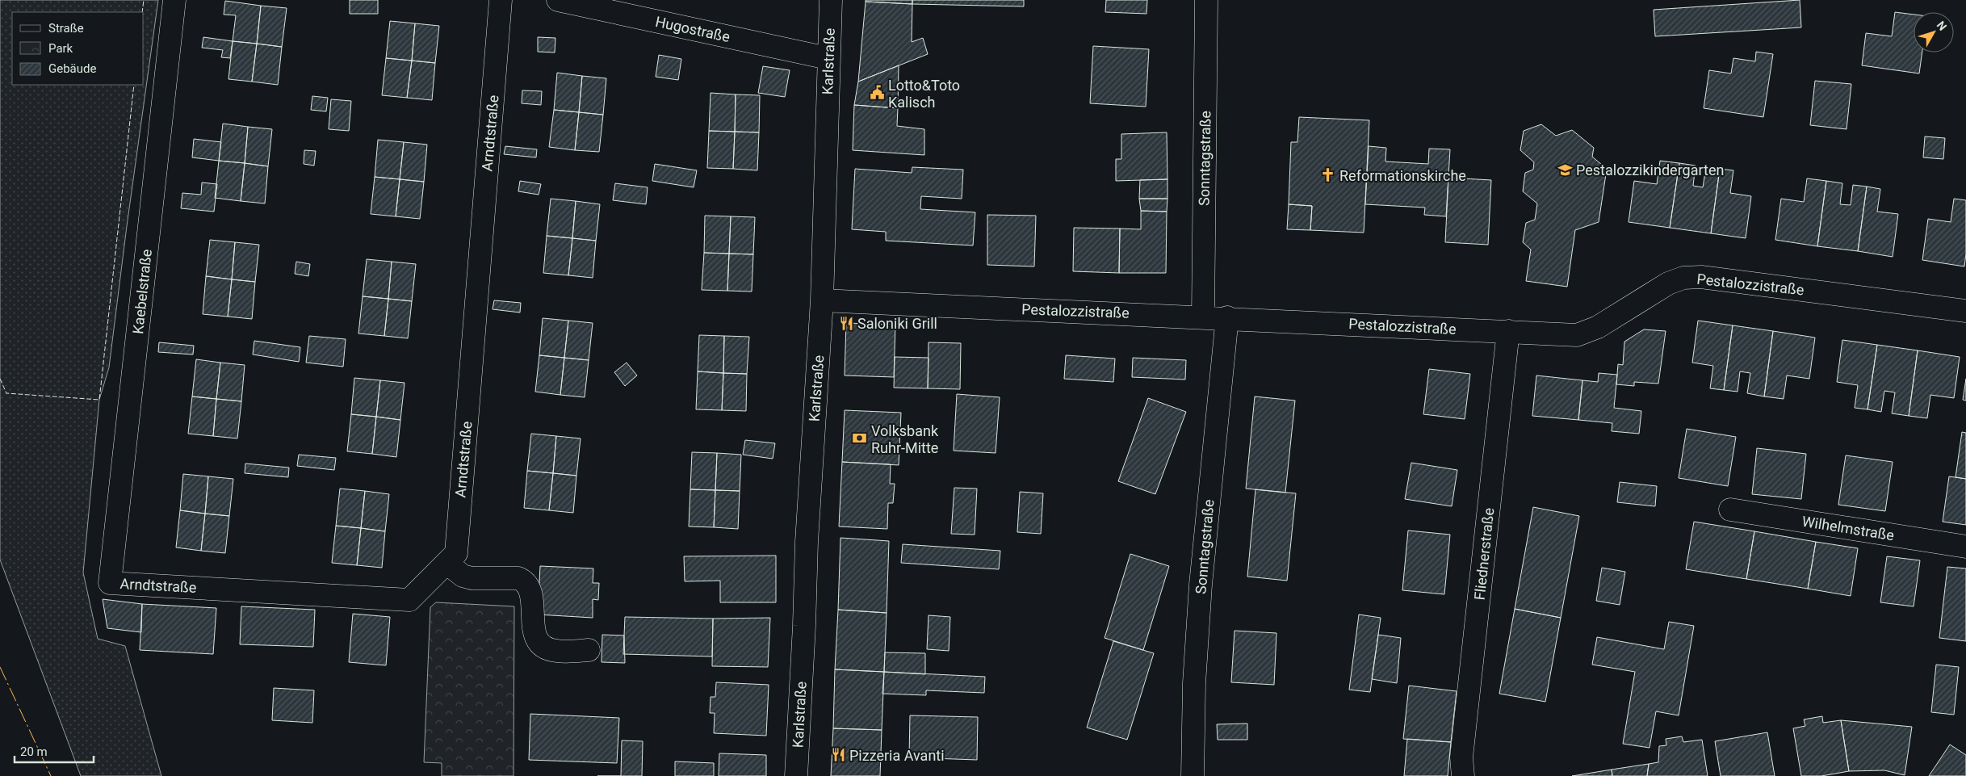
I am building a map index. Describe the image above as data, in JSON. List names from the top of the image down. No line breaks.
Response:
{"streets":{"street":["Hugostraße","Karlstraße","Arndtstraße","Sonntagstraße","Pestalozzistraße","Kaebelstraße","Wilhelmstraße","Fliednerstraße"]},"crossings":[["Hugostraße","Karlstraße"],["Karlstraße","Pestalozzistraße"],["Arndtstraße","Kaebelstraße"],["Sonntagstraße","Pestalozzistraße"],["Pestalozzistraße","Fliednerstraße"]],"places":{"public building":["Lotto&Toto Kalisch"],"school or university":["Pestalozzikindergarten"],"church":["Reformationskirche"],"restaurant":["Saloniki Grill","Pizzeria Avanti"],"bank":["Volksbank Ruhr-Mitte"]},"legend":["Straße","Park","Gebäude"],"scale_bar":"20 m","north":"top right"}
